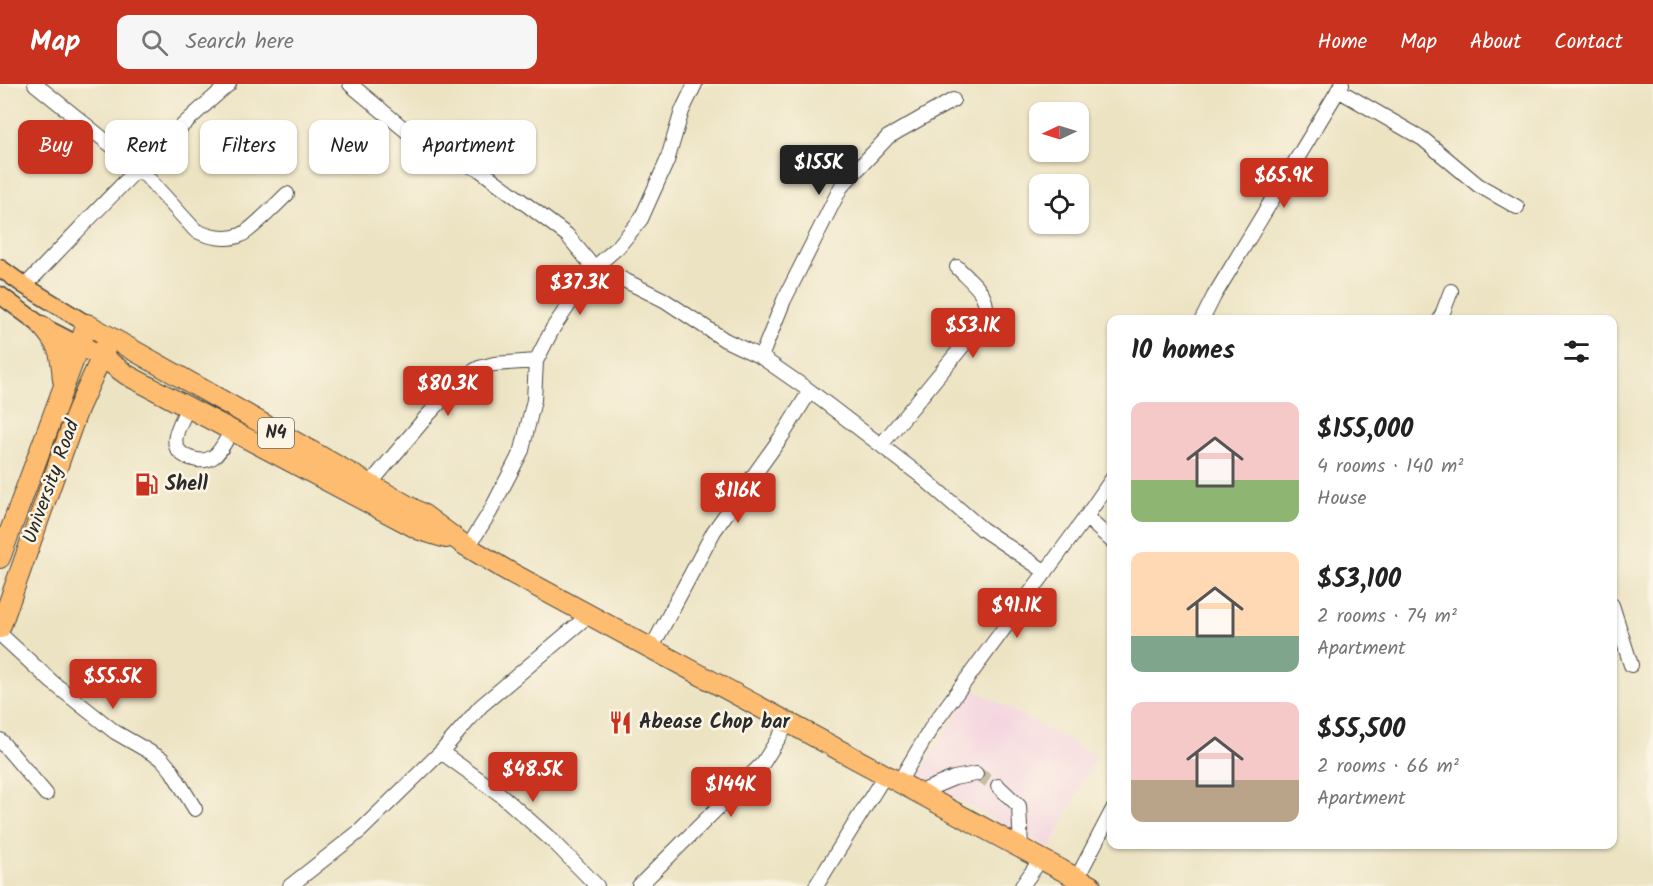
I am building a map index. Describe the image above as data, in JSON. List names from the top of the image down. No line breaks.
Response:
{"streets":{"highway":["N4","University Road"]},"crossings":[["N4","University Road"]],"places":{"fuel station":["Shell"],"restaurant":["Abease Chop bar"]},"north":"left","page":{"header":"Map","search":"Search here","nav":["Home","Map","About","Contact"],"chip":["Buy","Rent","Filters","New","Apartment"],"price":["$155K","$65.9K","$37.3K","$53.1K","$80.3K","$116K","$91.1K","$55.5K","$48.5K","$144K"],"heading":"10 homes","list":[{"name":"$155,000","note":"4 rooms · 140 m² · House"},{"name":"$53,100","note":"2 rooms · 74 m² · Apartment"},{"name":"$55,500","note":"2 rooms · 66 m² · Apartment"}]}}
